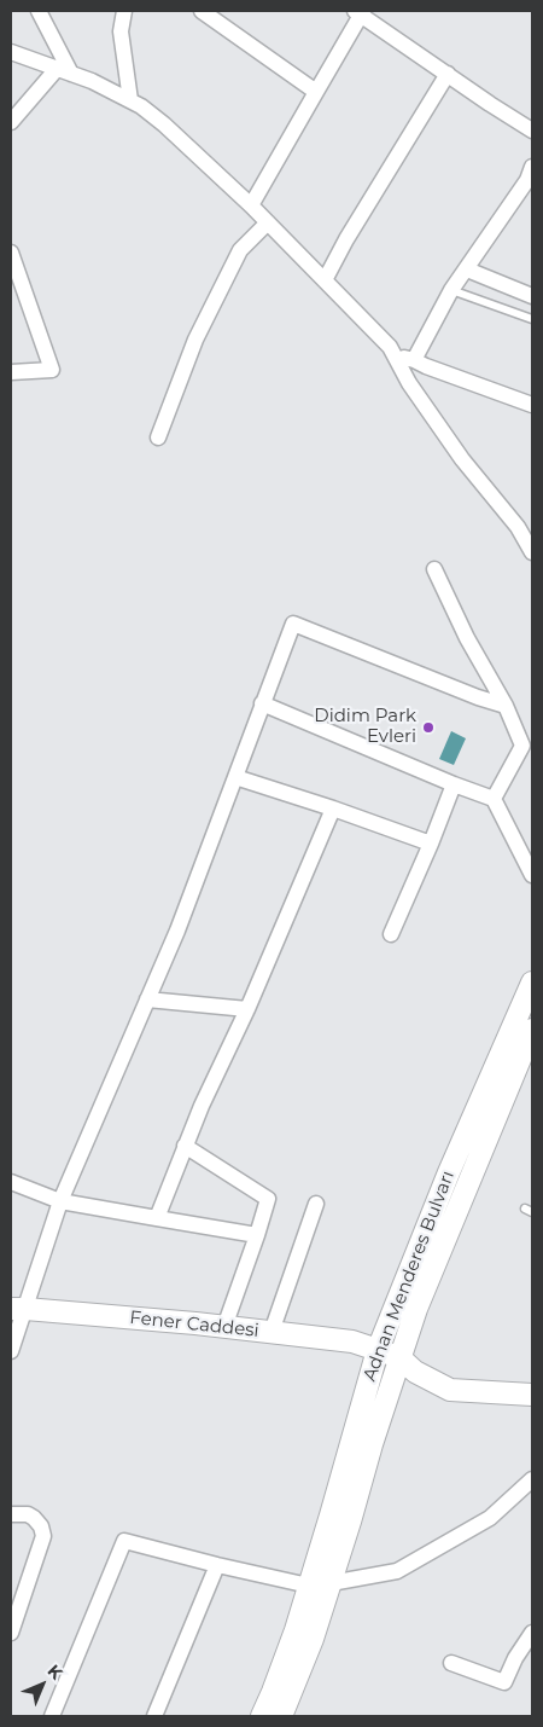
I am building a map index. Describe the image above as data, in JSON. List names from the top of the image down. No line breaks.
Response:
{"streets":{"main road":["Adnan Menderes Bulvarı","Fener Caddesi"]},"crossings":[["Adnan Menderes Bulvarı","Fener Caddesi"]],"places":["Didim Park Evleri"],"north":"top right"}
